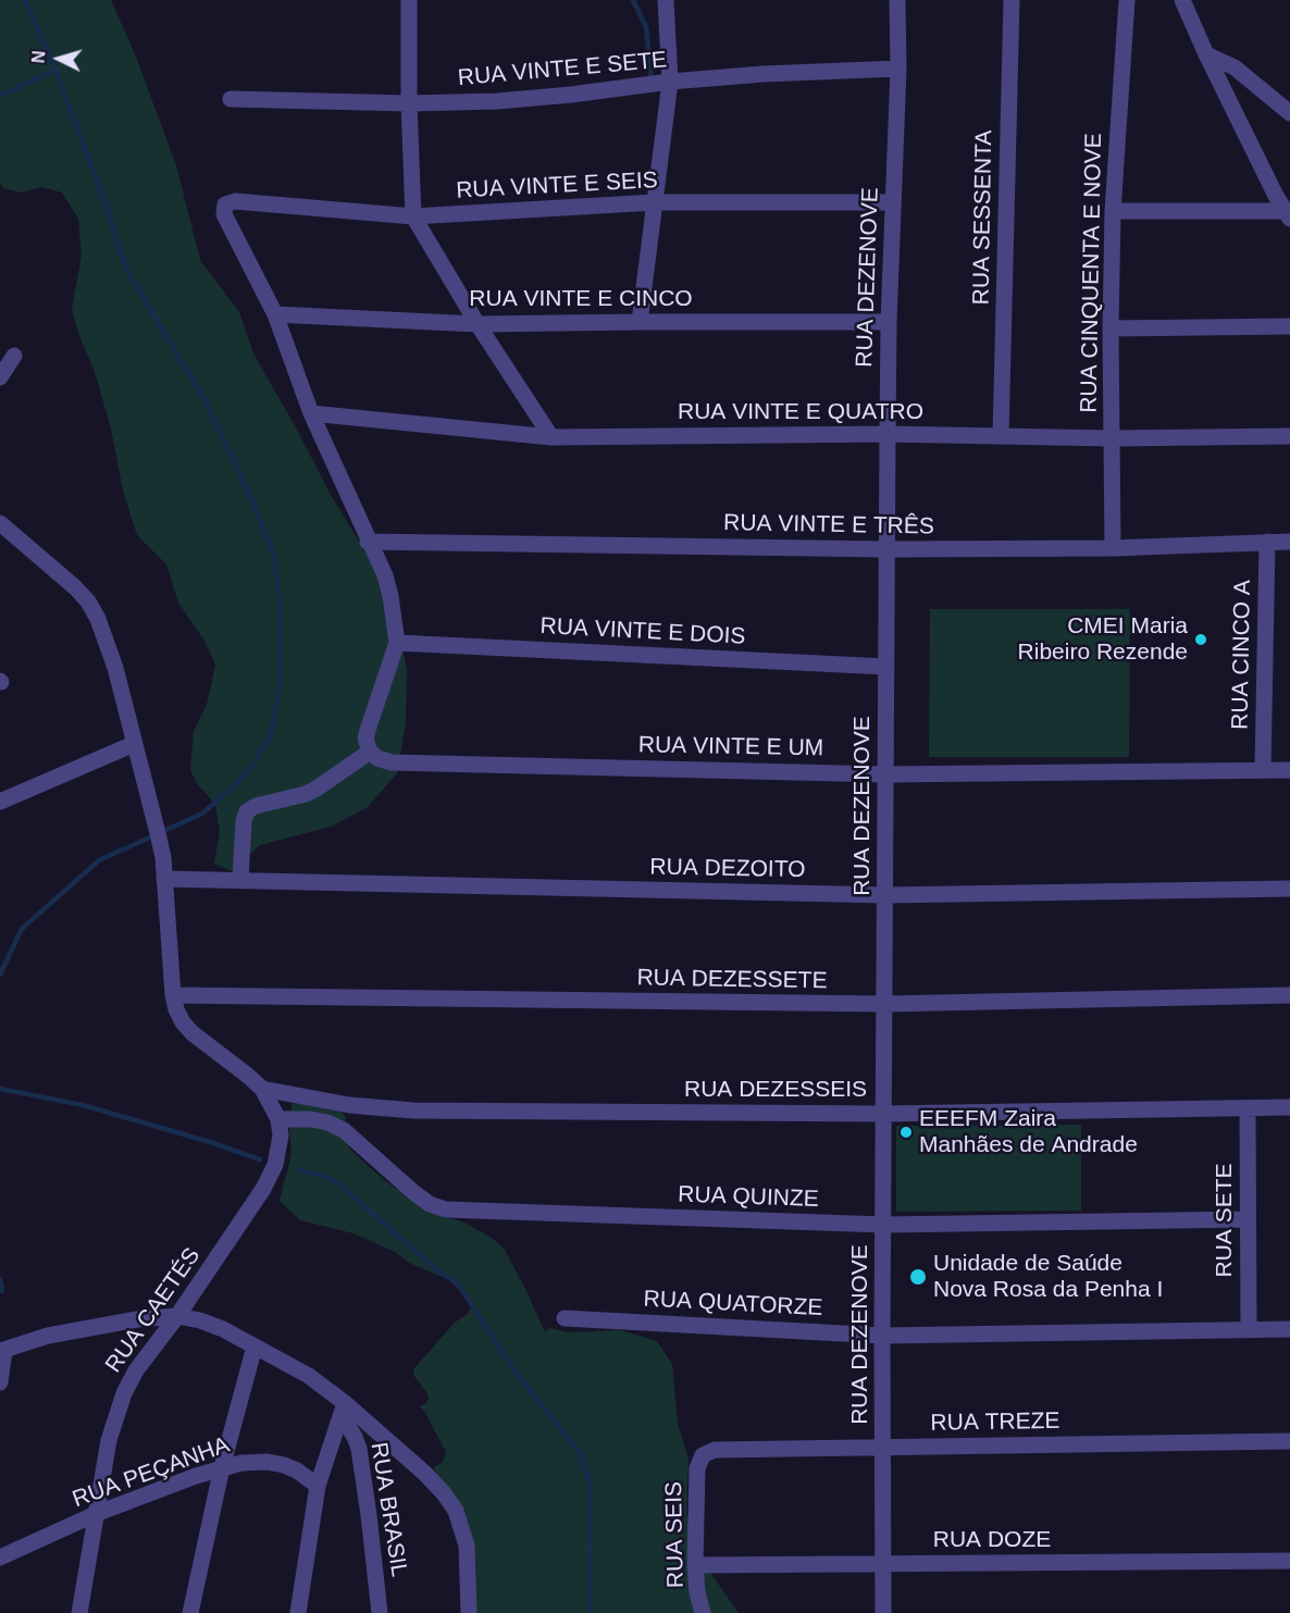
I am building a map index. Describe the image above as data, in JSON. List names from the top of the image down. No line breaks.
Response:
{"streets":{"street":["RUA VINTE E SETE","RUA VINTE E SEIS","RUA SESSENTA","RUA CINQUENTA E NOVE","RUA DEZENOVE","RUA VINTE E CINCO","RUA VINTE E QUATRO","RUA VINTE E TRÊS","RUA VINTE E DOIS","RUA CINCO A","RUA VINTE E UM","RUA DEZOITO","RUA DEZESSETE","RUA DEZESSEIS","RUA QUINZE","RUA SETE","RUA QUATORZE","RUA CAETÉS","RUA TREZE","RUA PEÇANHA","RUA BRASIL","RUA SEIS","RUA DOZE"]},"crossings":[["RUA VINTE E SETE","RUA DEZENOVE"],["RUA VINTE E SEIS","RUA DEZENOVE"],["RUA VINTE E SEIS","RUA VINTE E CINCO"],["RUA SESSENTA","RUA VINTE E QUATRO"],["RUA CINQUENTA E NOVE","RUA VINTE E QUATRO"],["RUA CINQUENTA E NOVE","RUA VINTE E TRÊS"],["RUA DEZENOVE","RUA VINTE E CINCO"],["RUA DEZENOVE","RUA VINTE E QUATRO"],["RUA DEZENOVE","RUA VINTE E TRÊS"],["RUA DEZENOVE","RUA VINTE E DOIS"],["RUA DEZENOVE","RUA VINTE E UM"],["RUA DEZENOVE","RUA DEZOITO"],["RUA DEZENOVE","RUA DEZESSETE"],["RUA DEZENOVE","RUA DEZESSEIS"],["RUA DEZENOVE","RUA QUINZE"],["RUA DEZENOVE","RUA QUATORZE"],["RUA DEZENOVE","RUA TREZE"],["RUA DEZENOVE","RUA DOZE"],["RUA VINTE E TRÊS","RUA CINCO A"],["RUA CINCO A","RUA VINTE E UM"],["RUA DEZESSEIS","RUA SETE"],["RUA DEZESSEIS","RUA CAETÉS"],["RUA QUINZE","RUA SETE"],["RUA QUINZE","RUA CAETÉS"],["RUA SETE","RUA QUATORZE"],["RUA CAETÉS","RUA PEÇANHA"],["RUA TREZE","RUA SEIS"],["RUA SEIS","RUA DOZE"]],"places":["CMEI Maria Ribeiro Rezende","EEEFM Zaira Manhães de Andrade","Unidade de Saúde Nova Rosa da Penha I"],"north":"left"}
